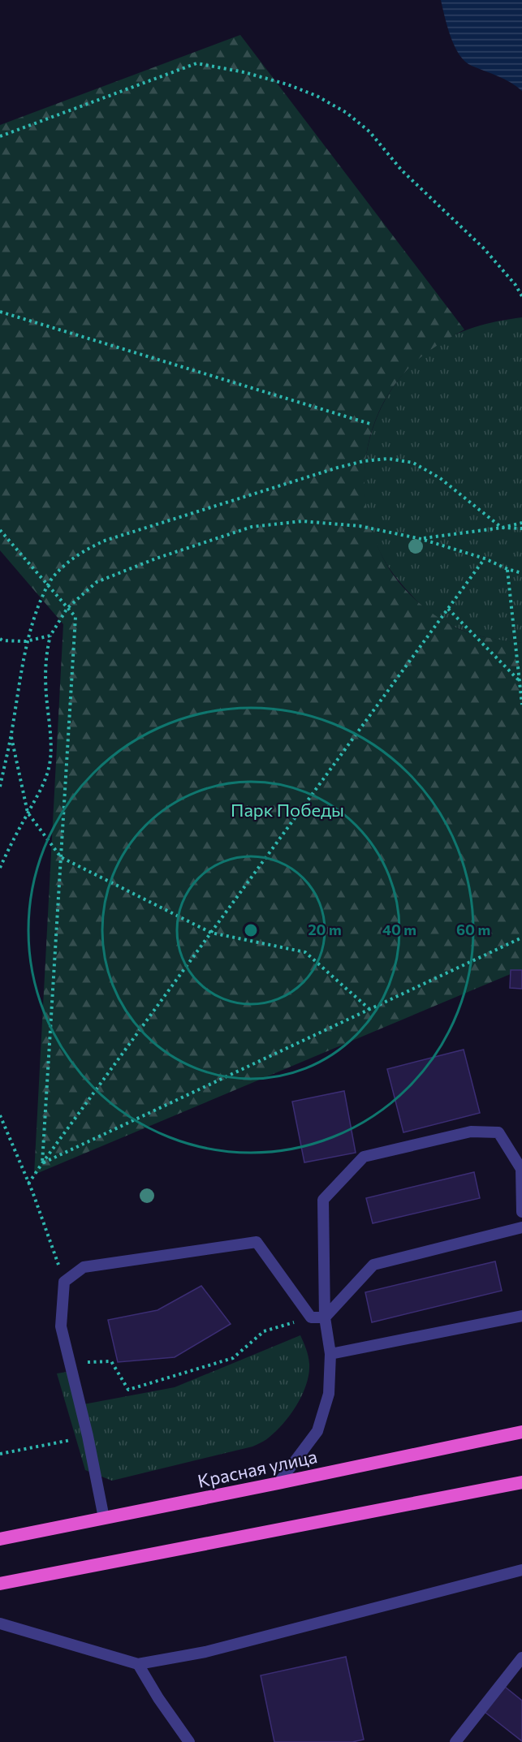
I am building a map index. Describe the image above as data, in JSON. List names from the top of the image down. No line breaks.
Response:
{"streets":{"highway":["Красная улица"]},"parks":["Парк Победы"],"rings":["20 m","40 m","60 m"]}
